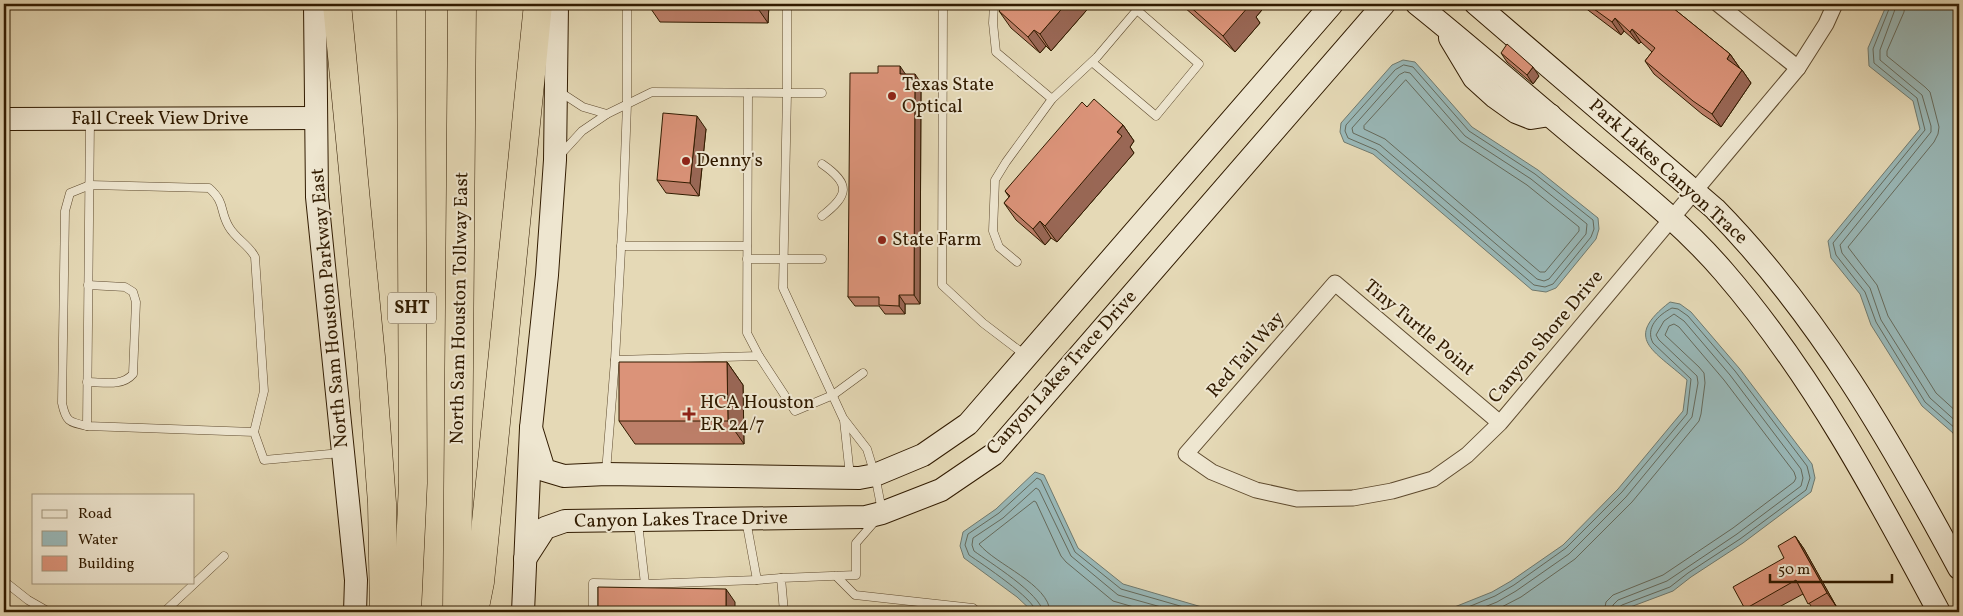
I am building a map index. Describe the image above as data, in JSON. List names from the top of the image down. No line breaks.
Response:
{"streets":{"highway":["SHT","North Sam Houston Tollway East"],"street":["Fall Creek View Drive","Park Lakes Canyon Trace","North Sam Houston Parkway East","Tiny Turtle Point","Canyon Shore Drive","Red Tail Way","Canyon Lakes Trace Drive"]},"crossings":[["Fall Creek View Drive","North Sam Houston Parkway East"],["Park Lakes Canyon Trace","Canyon Shore Drive"],["Tiny Turtle Point","Canyon Shore Drive"],["Tiny Turtle Point","Red Tail Way"],["Canyon Shore Drive","Red Tail Way"]],"places":{"other":["Texas State Optical","Denny's","State Farm"],"health":["HCA Houston ER 24/7"]},"legend":["Road","Water","Building"],"scale_bar":"50 m"}
